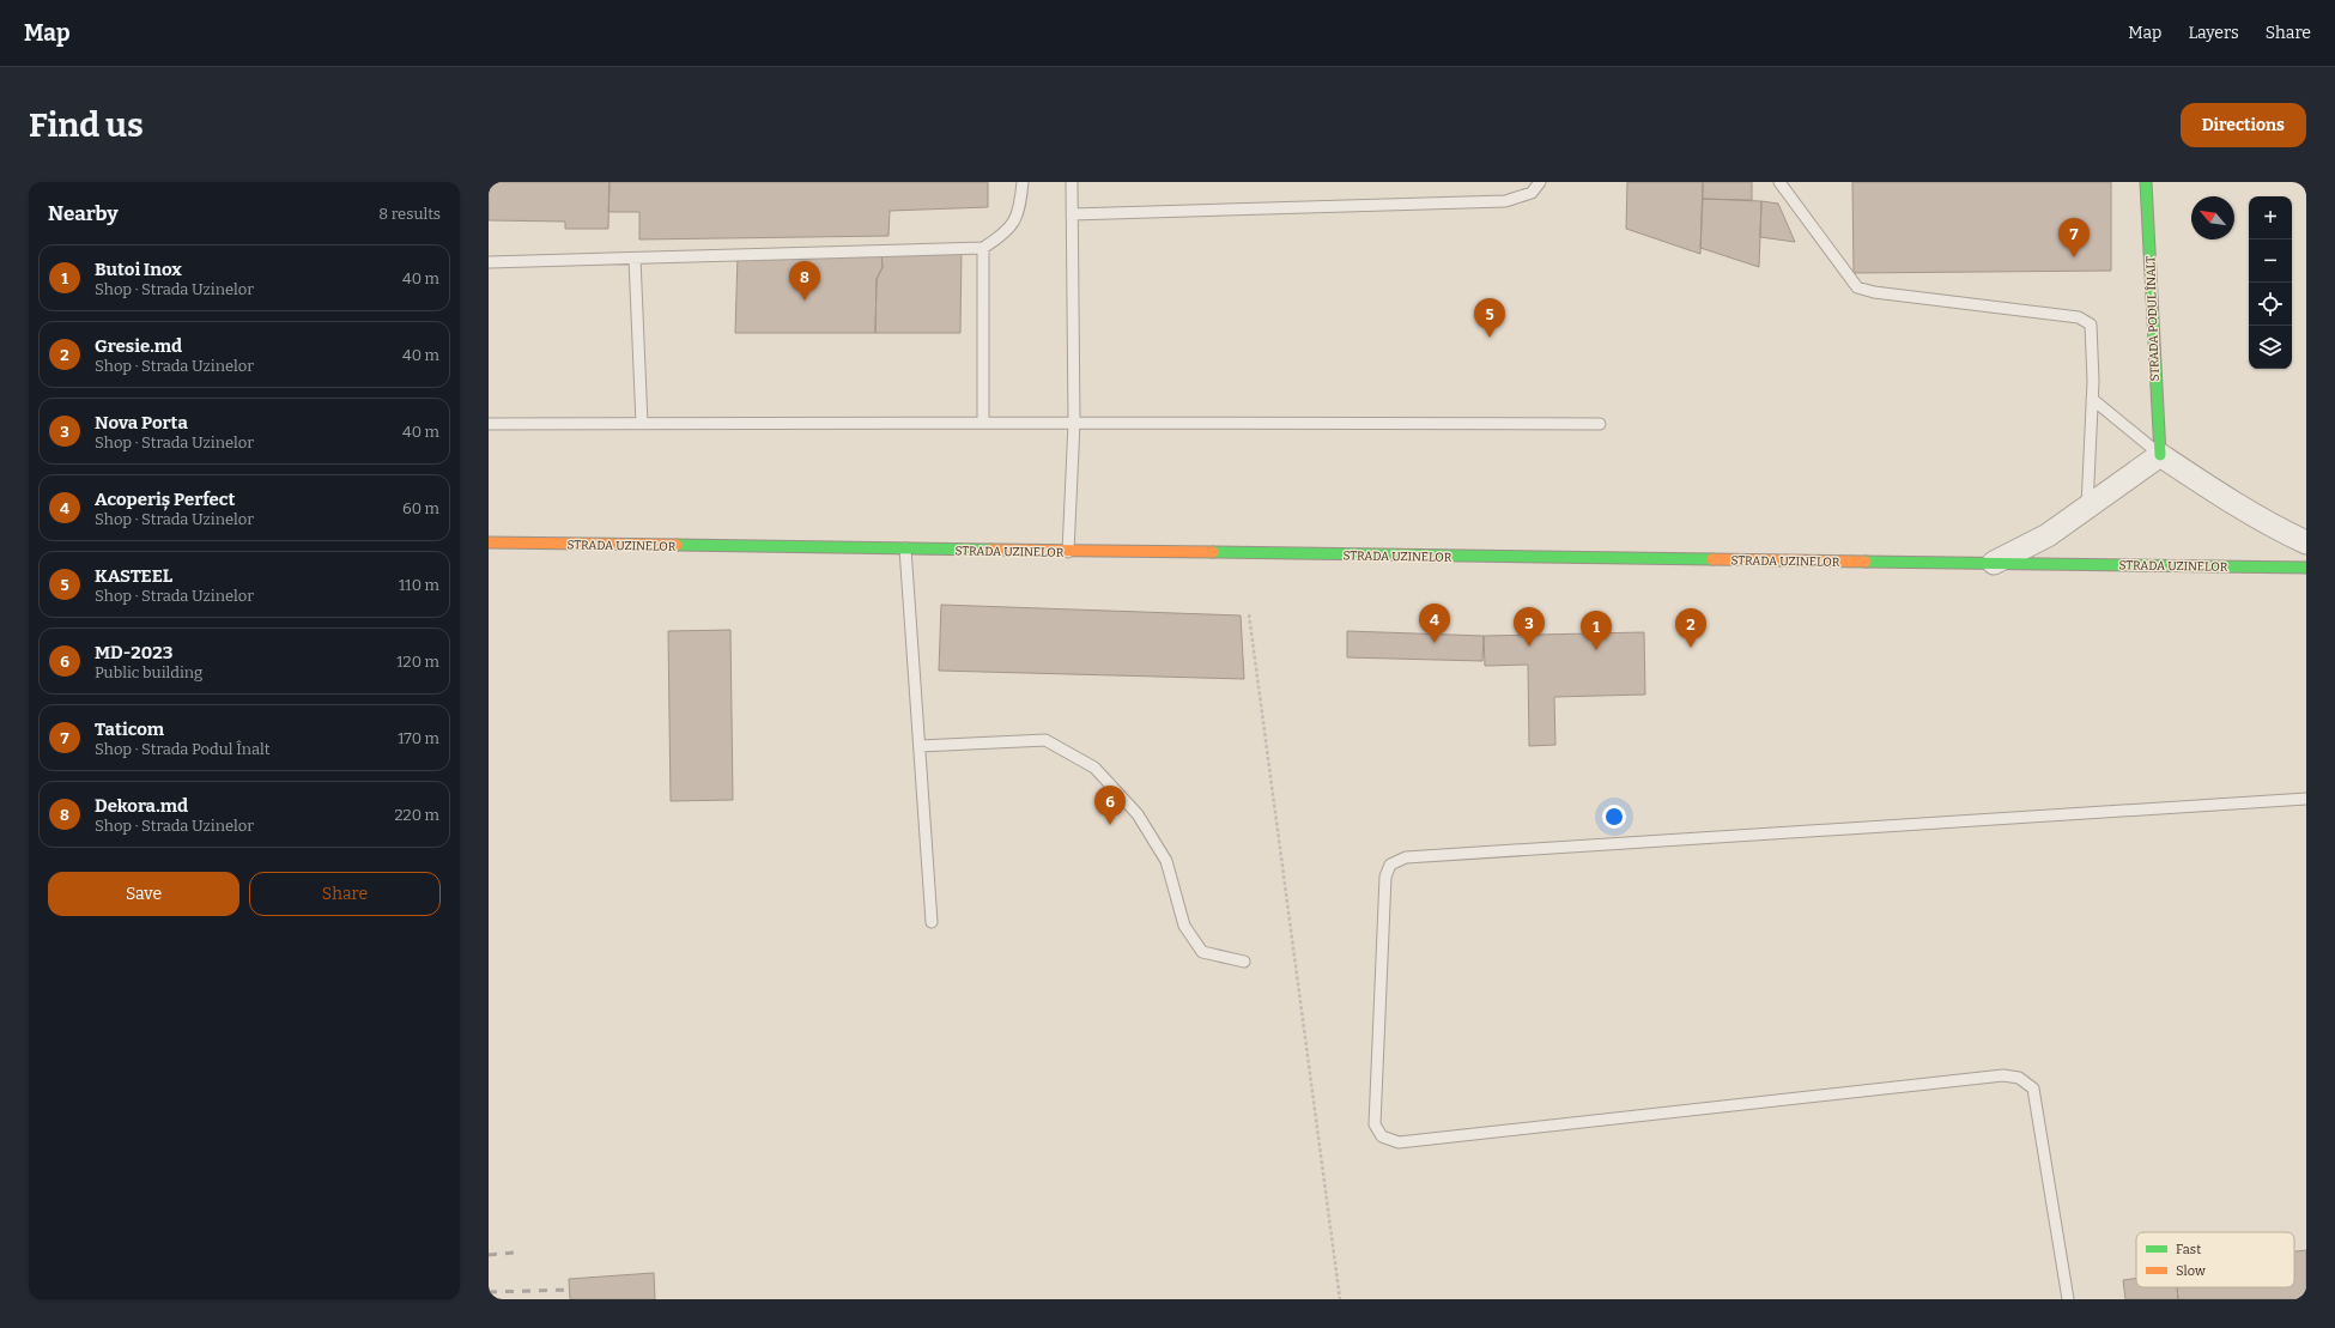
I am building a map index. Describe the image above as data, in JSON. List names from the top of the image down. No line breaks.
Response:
{"streets":{"main road":["STRADA PODUL ÎNALT","STRADA UZINELOR"]},"legend":["Fast","Slow"],"north":"top left","page":{"header":"Map","nav":["Map","Layers","Share"],"buttons":["Directions",["Save","Share"]],"title":"Find us","heading":["Nearby","8 results"],"map_buttons":["+","−"],"pins":["7","8","5","4","3","2","1","6"],"list":[{"mark":"1","name":"Butoi Inox","note":"Shop · Strada Uzinelor","value":"40 m"},{"mark":"2","name":"Gresie.md","note":"Shop · Strada Uzinelor","value":"40 m"},{"mark":"3","name":"Nova Porta","note":"Shop · Strada Uzinelor","value":"40 m"},{"mark":"4","name":"Acoperiș Perfect","note":"Shop · Strada Uzinelor","value":"60 m"},{"mark":"5","name":"KASTEEL","note":"Shop · Strada Uzinelor","value":"110 m"},{"mark":"6","name":"MD-2023","note":"Public building","value":"120 m"},{"mark":"7","name":"Taticom","note":"Shop · Strada Podul Înalt","value":"170 m"},{"mark":"8","name":"Dekora.md","note":"Shop · Strada Uzinelor","value":"220 m"}]}}
